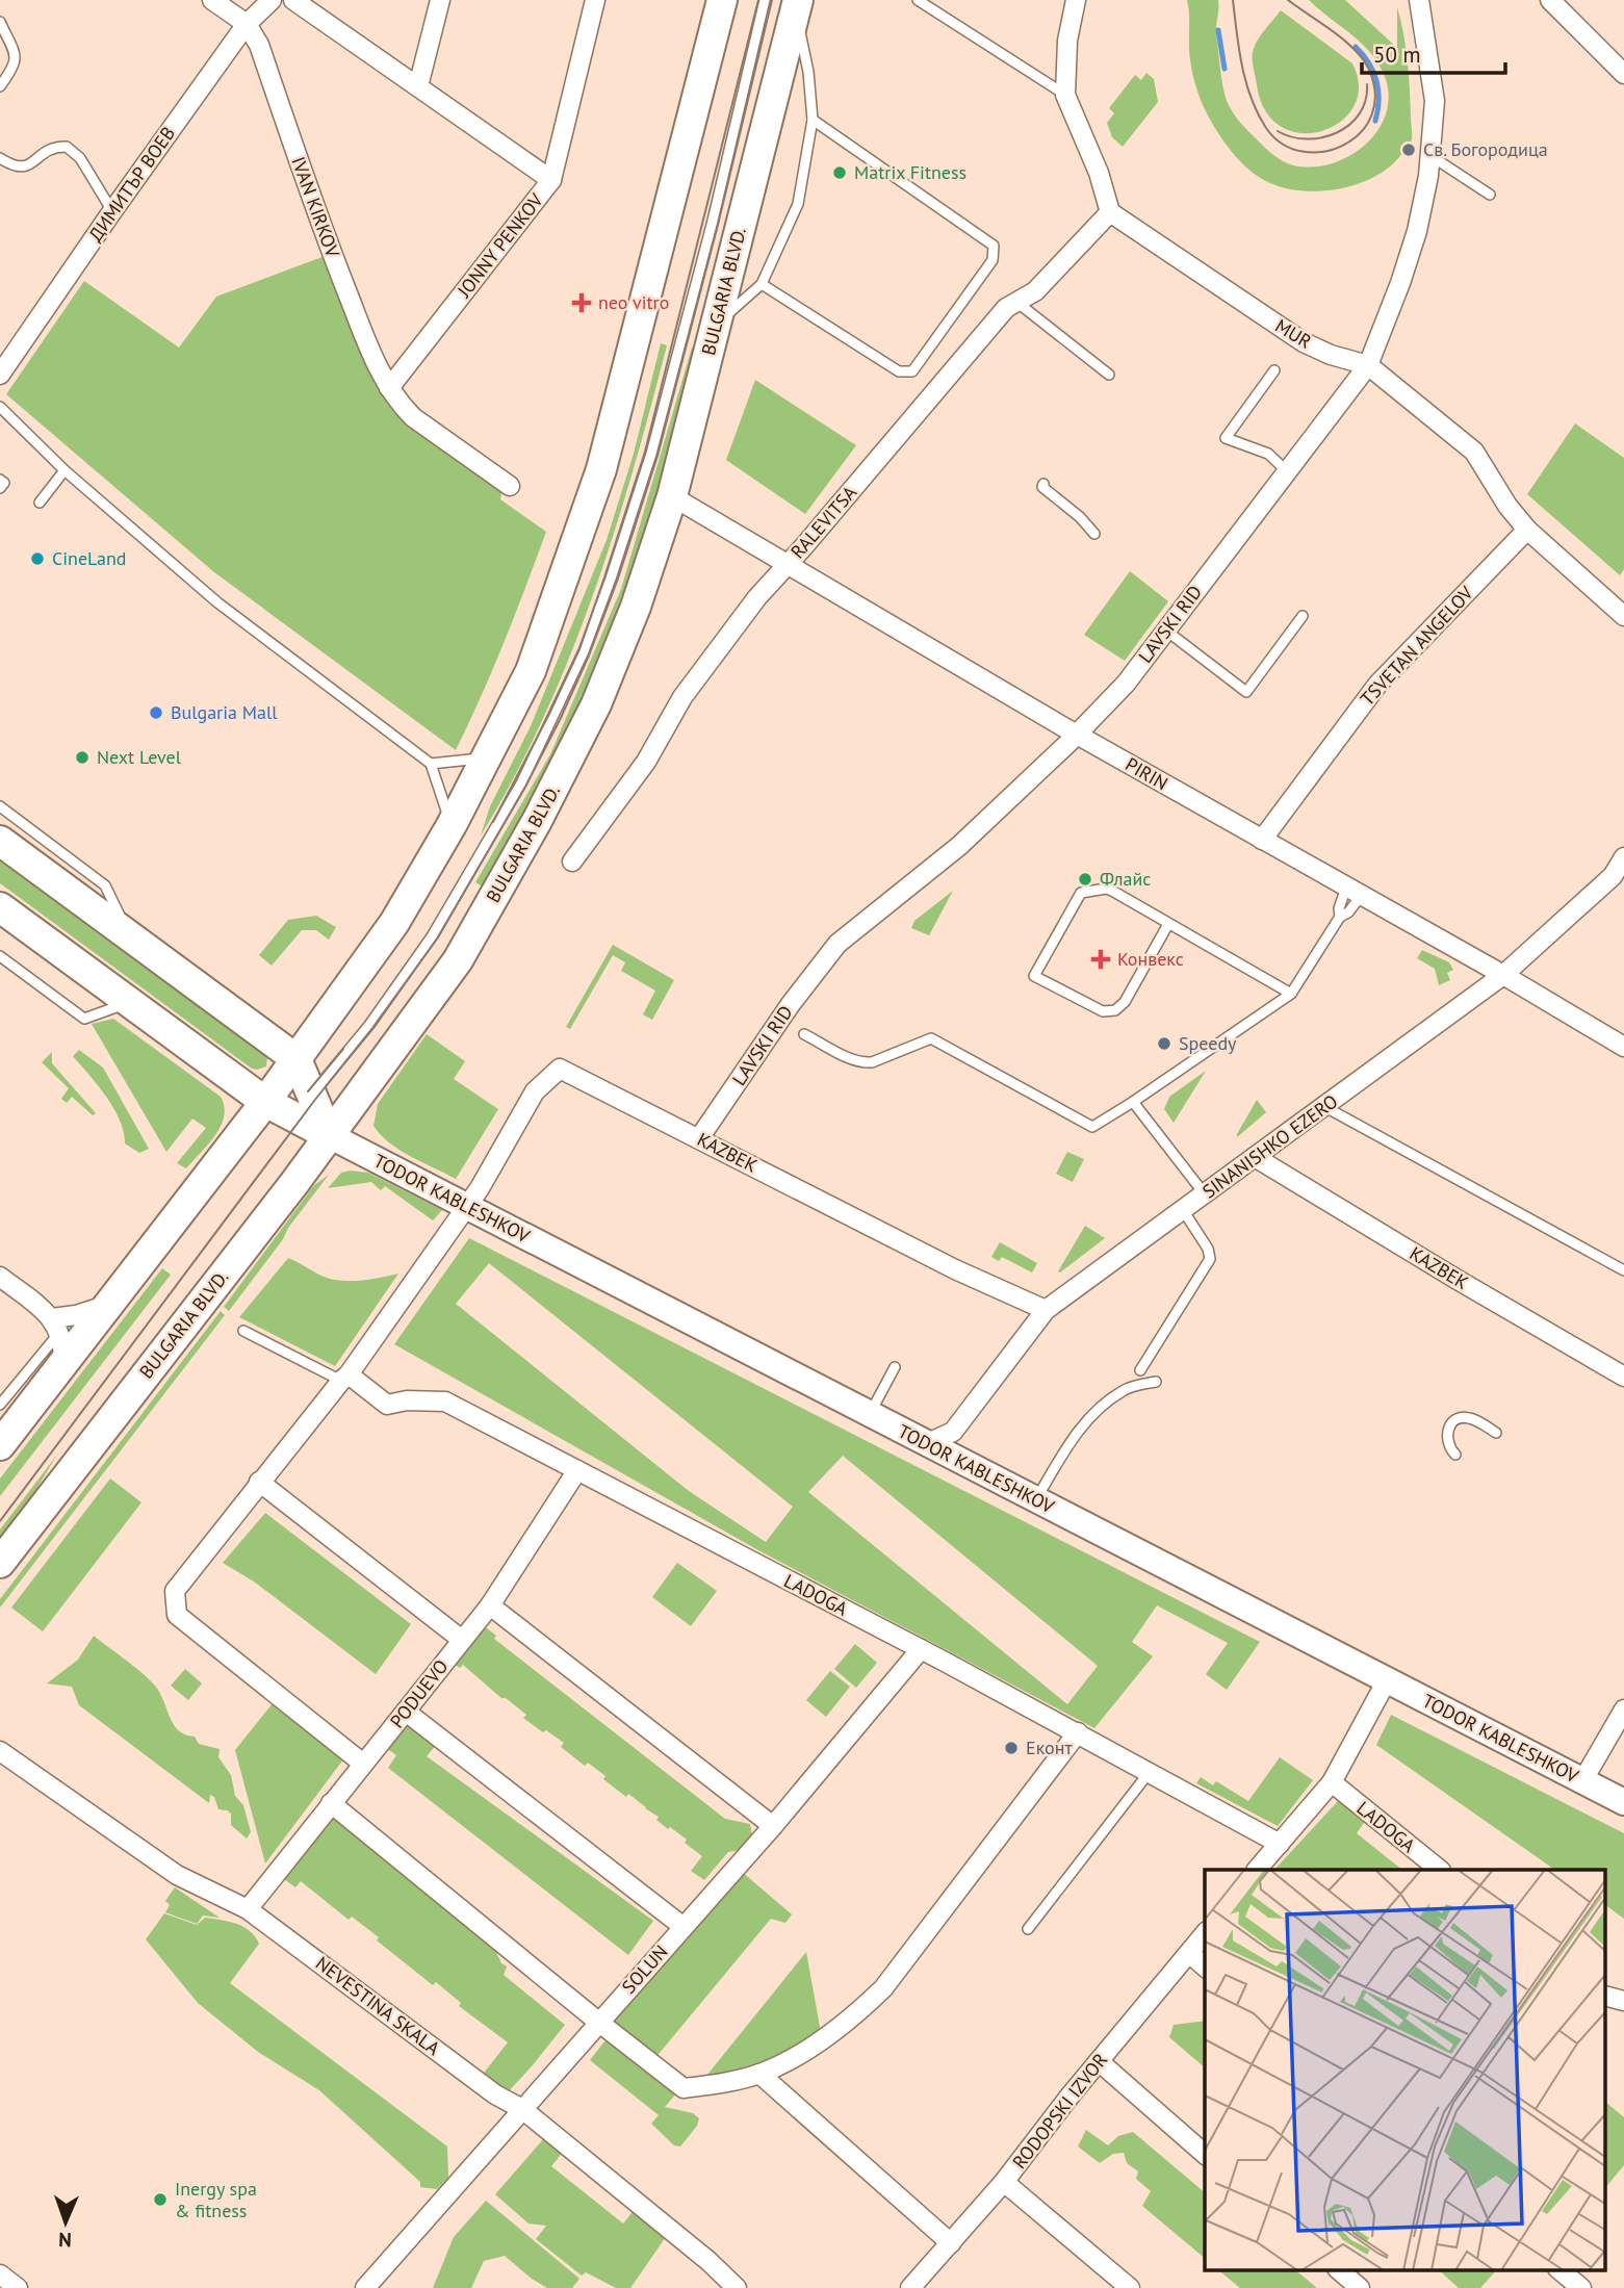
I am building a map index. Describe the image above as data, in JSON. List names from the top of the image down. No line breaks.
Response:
{"streets":{"main road":["BULGARIA BLVD.","TODOR KABLESHKOV"],"street":["ДИМИТЪР ВОЕВ","IVAN KIRKOV","JONNY PENKOV","MUR","RALEVITSA","LAVSKI RID","TSVETAN ANGELOV","PIRIN","SINANISHKO EZERO","KAZBEK","LADOGA","PODUEVO","SOLUN","NEVESTINA SKALA","RODOPSKI IZVOR"]},"crossings":[["ДИМИТЪР ВОЕВ","IVAN KIRKOV"],["IVAN KIRKOV","JONNY PENKOV"],["BULGARIA BLVD.","PIRIN"],["BULGARIA BLVD.","TODOR KABLESHKOV"],["MUR","RALEVITSA"],["MUR","LAVSKI RID"],["MUR","TSVETAN ANGELOV"],["RALEVITSA","PIRIN"],["LAVSKI RID","PIRIN"],["LAVSKI RID","KAZBEK"],["TSVETAN ANGELOV","PIRIN"],["PIRIN","SINANISHKO EZERO"],["SINANISHKO EZERO","KAZBEK"],["SINANISHKO EZERO","TODOR KABLESHKOV"],["KAZBEK","TODOR KABLESHKOV"],["LADOGA","PODUEVO"],["LADOGA","SOLUN"],["PODUEVO","NEVESTINA SKALA"],["SOLUN","NEVESTINA SKALA"]],"places":{"other":["Св. Богородица","Matrix Fitness","CineLand","Bulgaria Mall","Next Level","Флайс","Speedy","Еконт","Inergy spa & fitness"],"health":["neo vitro","Конвекс"]},"scale_bar":"50 m","north":"bottom"}
